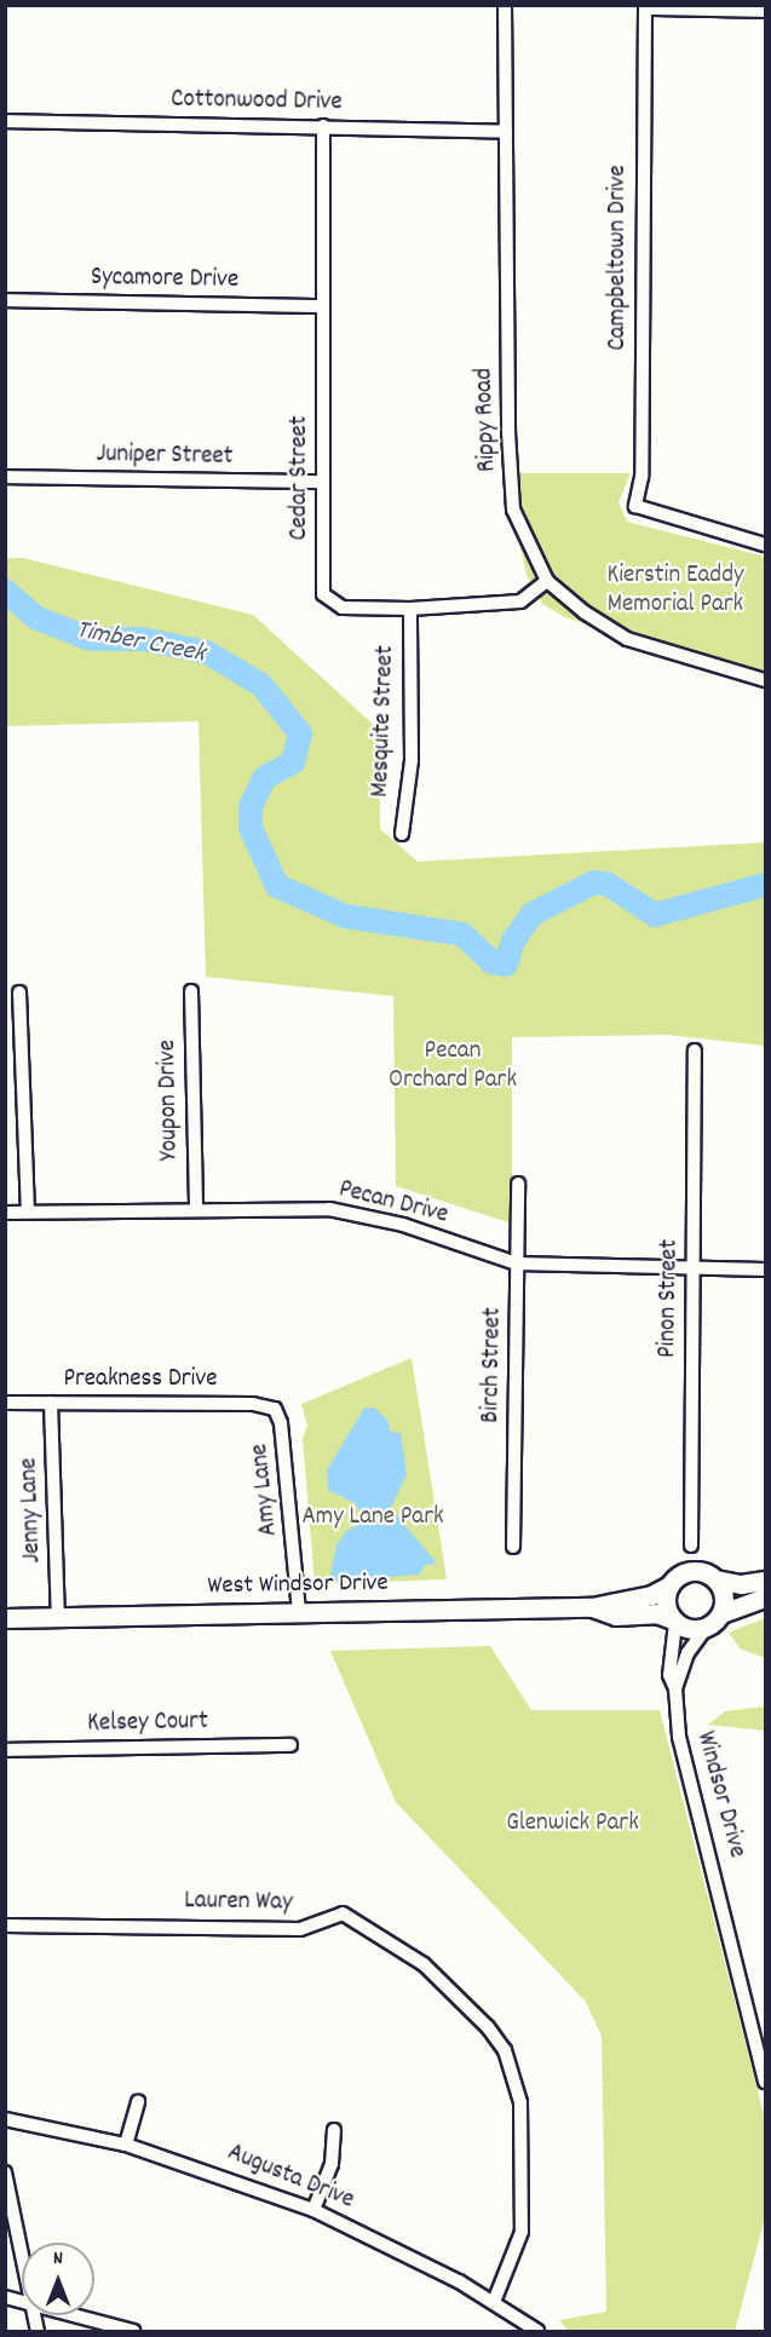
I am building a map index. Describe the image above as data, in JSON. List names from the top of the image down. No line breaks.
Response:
{"streets":{"street":["Cottonwood Drive","Campbeltown Drive","Sycamore Drive","Rippy Road","Juniper Street","Cedar Street","Mesquite Street","Youpon Drive","Pecan Drive","Pinon Street","Birch Street","Preakness Drive","Amy Lane","Jenny Lane","West Windsor Drive","Kelsey Court","Windsor Drive","Lauren Way","Augusta Drive"]},"crossings":[["Cottonwood Drive","Rippy Road"],["Cottonwood Drive","Cedar Street"],["Sycamore Drive","Cedar Street"],["Rippy Road","Cedar Street"],["Juniper Street","Cedar Street"],["Cedar Street","Mesquite Street"],["Youpon Drive","Pecan Drive"],["Pecan Drive","Pinon Street"],["Pecan Drive","Birch Street"],["Preakness Drive","Amy Lane"],["Preakness Drive","Jenny Lane"],["Amy Lane","West Windsor Drive"],["Jenny Lane","West Windsor Drive"],["West Windsor Drive","Windsor Drive"],["Lauren Way","Augusta Drive"]],"water":["Timber Creek"],"parks":["Kierstin Eaddy Memorial Park","Pecan Orchard Park","Amy Lane Park","Glenwick Park"],"north":"top"}
